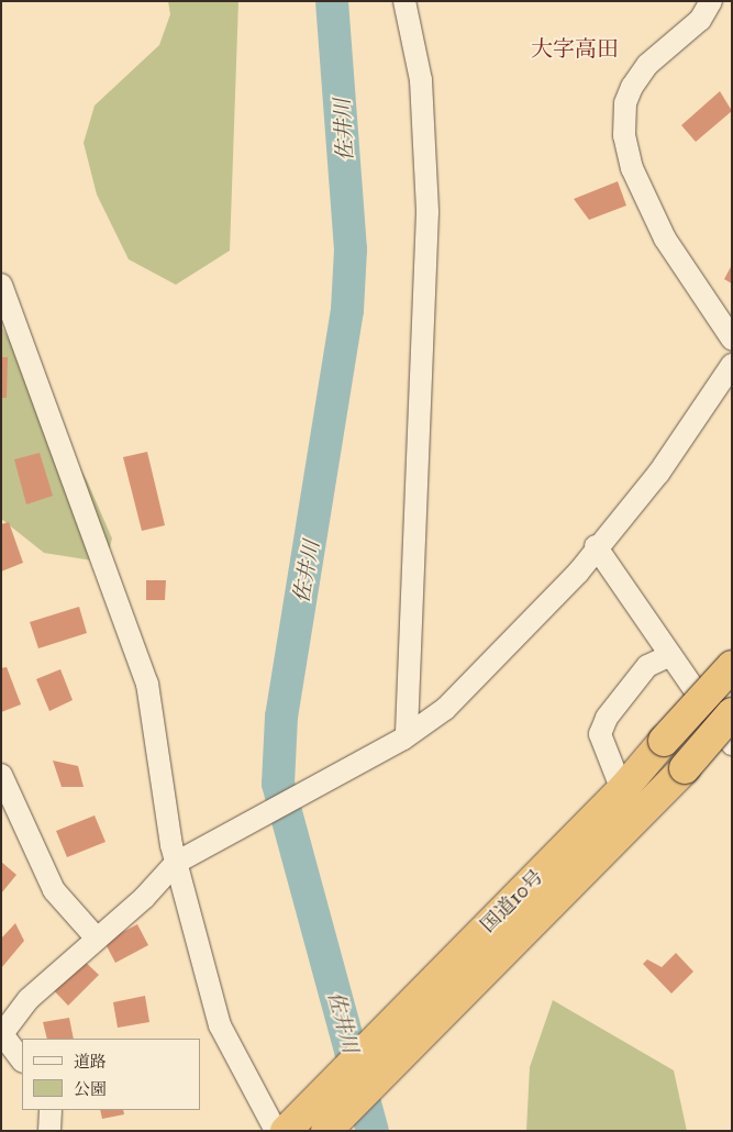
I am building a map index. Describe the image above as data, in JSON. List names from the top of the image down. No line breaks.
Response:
{"streets":{"highway":["国道10号"]},"districts":["大字高田"],"water":["佐井川"],"legend":["道路","公園"]}
